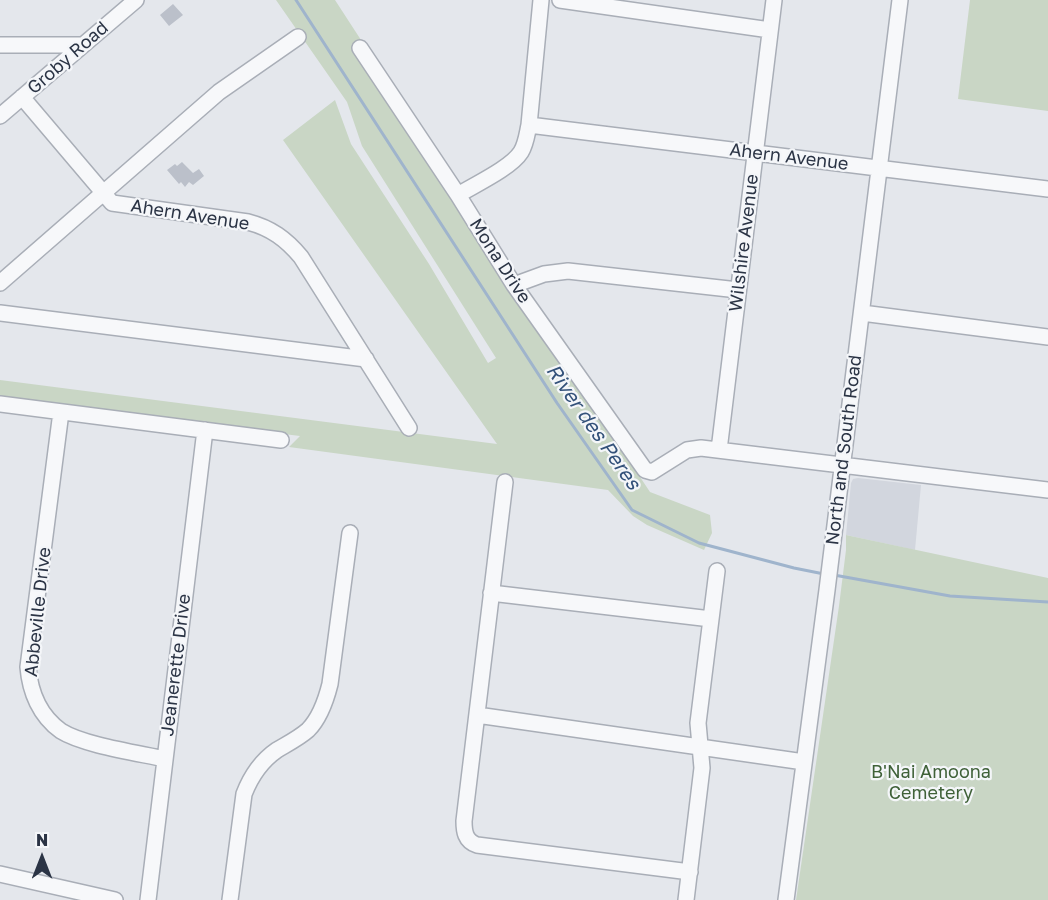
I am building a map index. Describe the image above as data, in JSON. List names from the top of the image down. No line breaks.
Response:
{"streets":{"street":["Groby Road","Ahern Avenue","Wilshire Avenue","Mona Drive","North and South Road","Abbeville Drive","Jeanerette Drive"]},"crossings":[["Groby Road","Ahern Avenue"],["Ahern Avenue","Wilshire Avenue"],["Ahern Avenue","North and South Road"],["Wilshire Avenue","Mona Drive"],["Abbeville Drive","Jeanerette Drive"]],"water":["River des Peres"],"parks":["B'Nai Amoona Cemetery"],"north":"top"}
